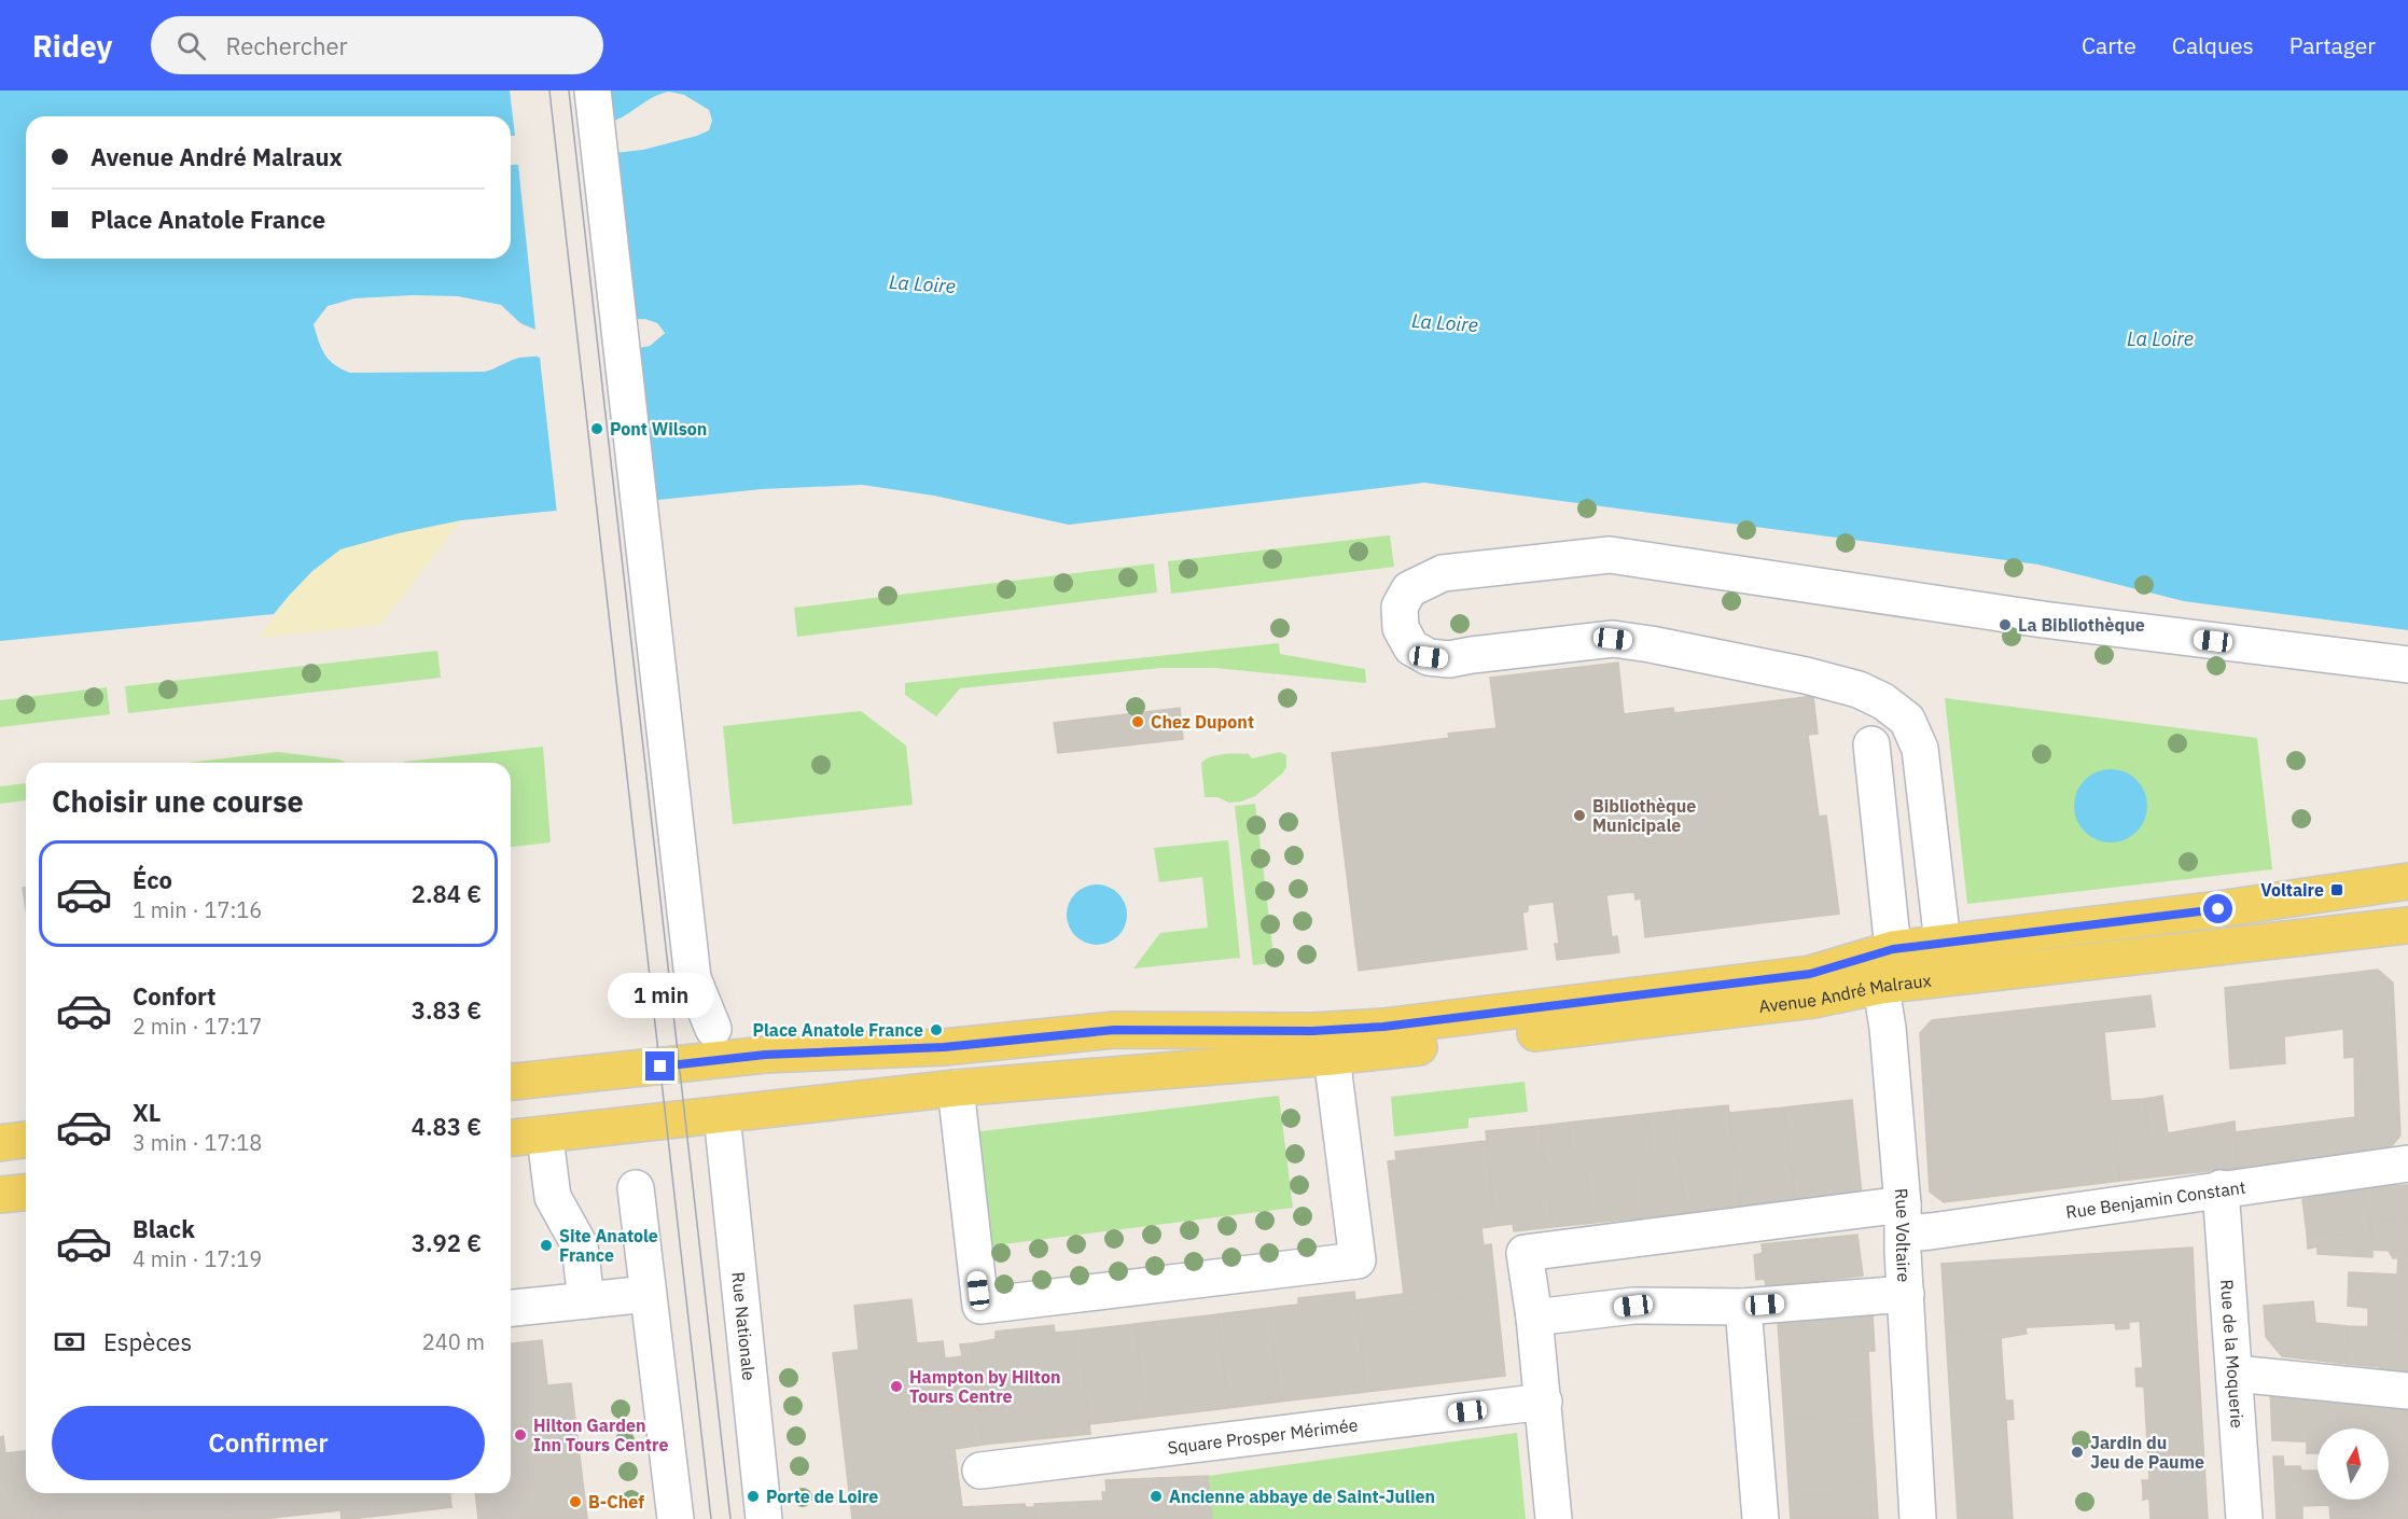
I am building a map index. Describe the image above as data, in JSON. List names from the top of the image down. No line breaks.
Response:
{"streets":{"main road":["Avenue André Malraux"],"street":["Rue Benjamin Constant","Rue Voltaire","Rue Nationale","Rue de la Moquerie","Square Prosper Mérimée"]},"crossings":[["Avenue André Malraux","Rue Voltaire"],["Rue Benjamin Constant","Rue Voltaire"],["Rue Benjamin Constant","Rue de la Moquerie"]],"water":["La Loire"],"places":{"other":["Pont Wilson","La Bibliothèque","Chez Dupont","Bibliothèque Municipale","Place Anatole France","Site Anatole France","Hampton by Hilton Tours Centre","Hilton Garden Inn Tours Centre","Jardin du Jeu de Paume","Porte de Loire","Ancienne abbaye de Saint-Julien","B-Chef"],"transit":["Voltaire"]},"north":"top","page":{"header":"Ridey","search":"Rechercher","nav":["Carte","Calques","Partager"],"banner":["Avenue André Malraux","Place Anatole France"],"heading":"Choisir une course","list":[{"name":"Éco","note":"1 min · 17:16","value":"2.84 €"},{"name":"Confort","note":"2 min · 17:17","value":"3.83 €"},{"name":"XL","note":"3 min · 17:18","value":"4.83 €"},{"name":"Black","note":"4 min · 17:19","value":"3.92 €"}],"bubble":"1 min","pay":["Espèces","240 m"],"buttons":"Confirmer"}}
